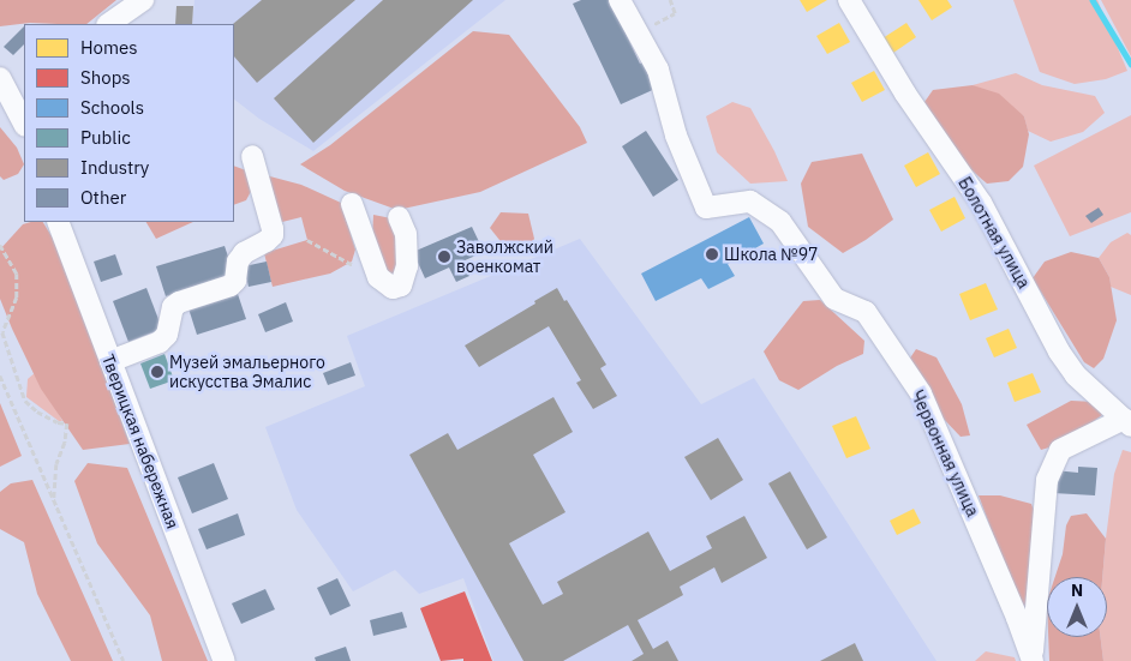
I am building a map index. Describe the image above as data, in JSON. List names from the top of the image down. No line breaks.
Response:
{"streets":{"street":["Болотная улица","Тверицкая набережная","Червонная улица"]},"places":["Школа №97","Заволжский военкомат","Музей эмальерного искусства Эмалис"],"legend":["Homes","Shops","Schools","Public","Industry","Other"],"north":"top"}
